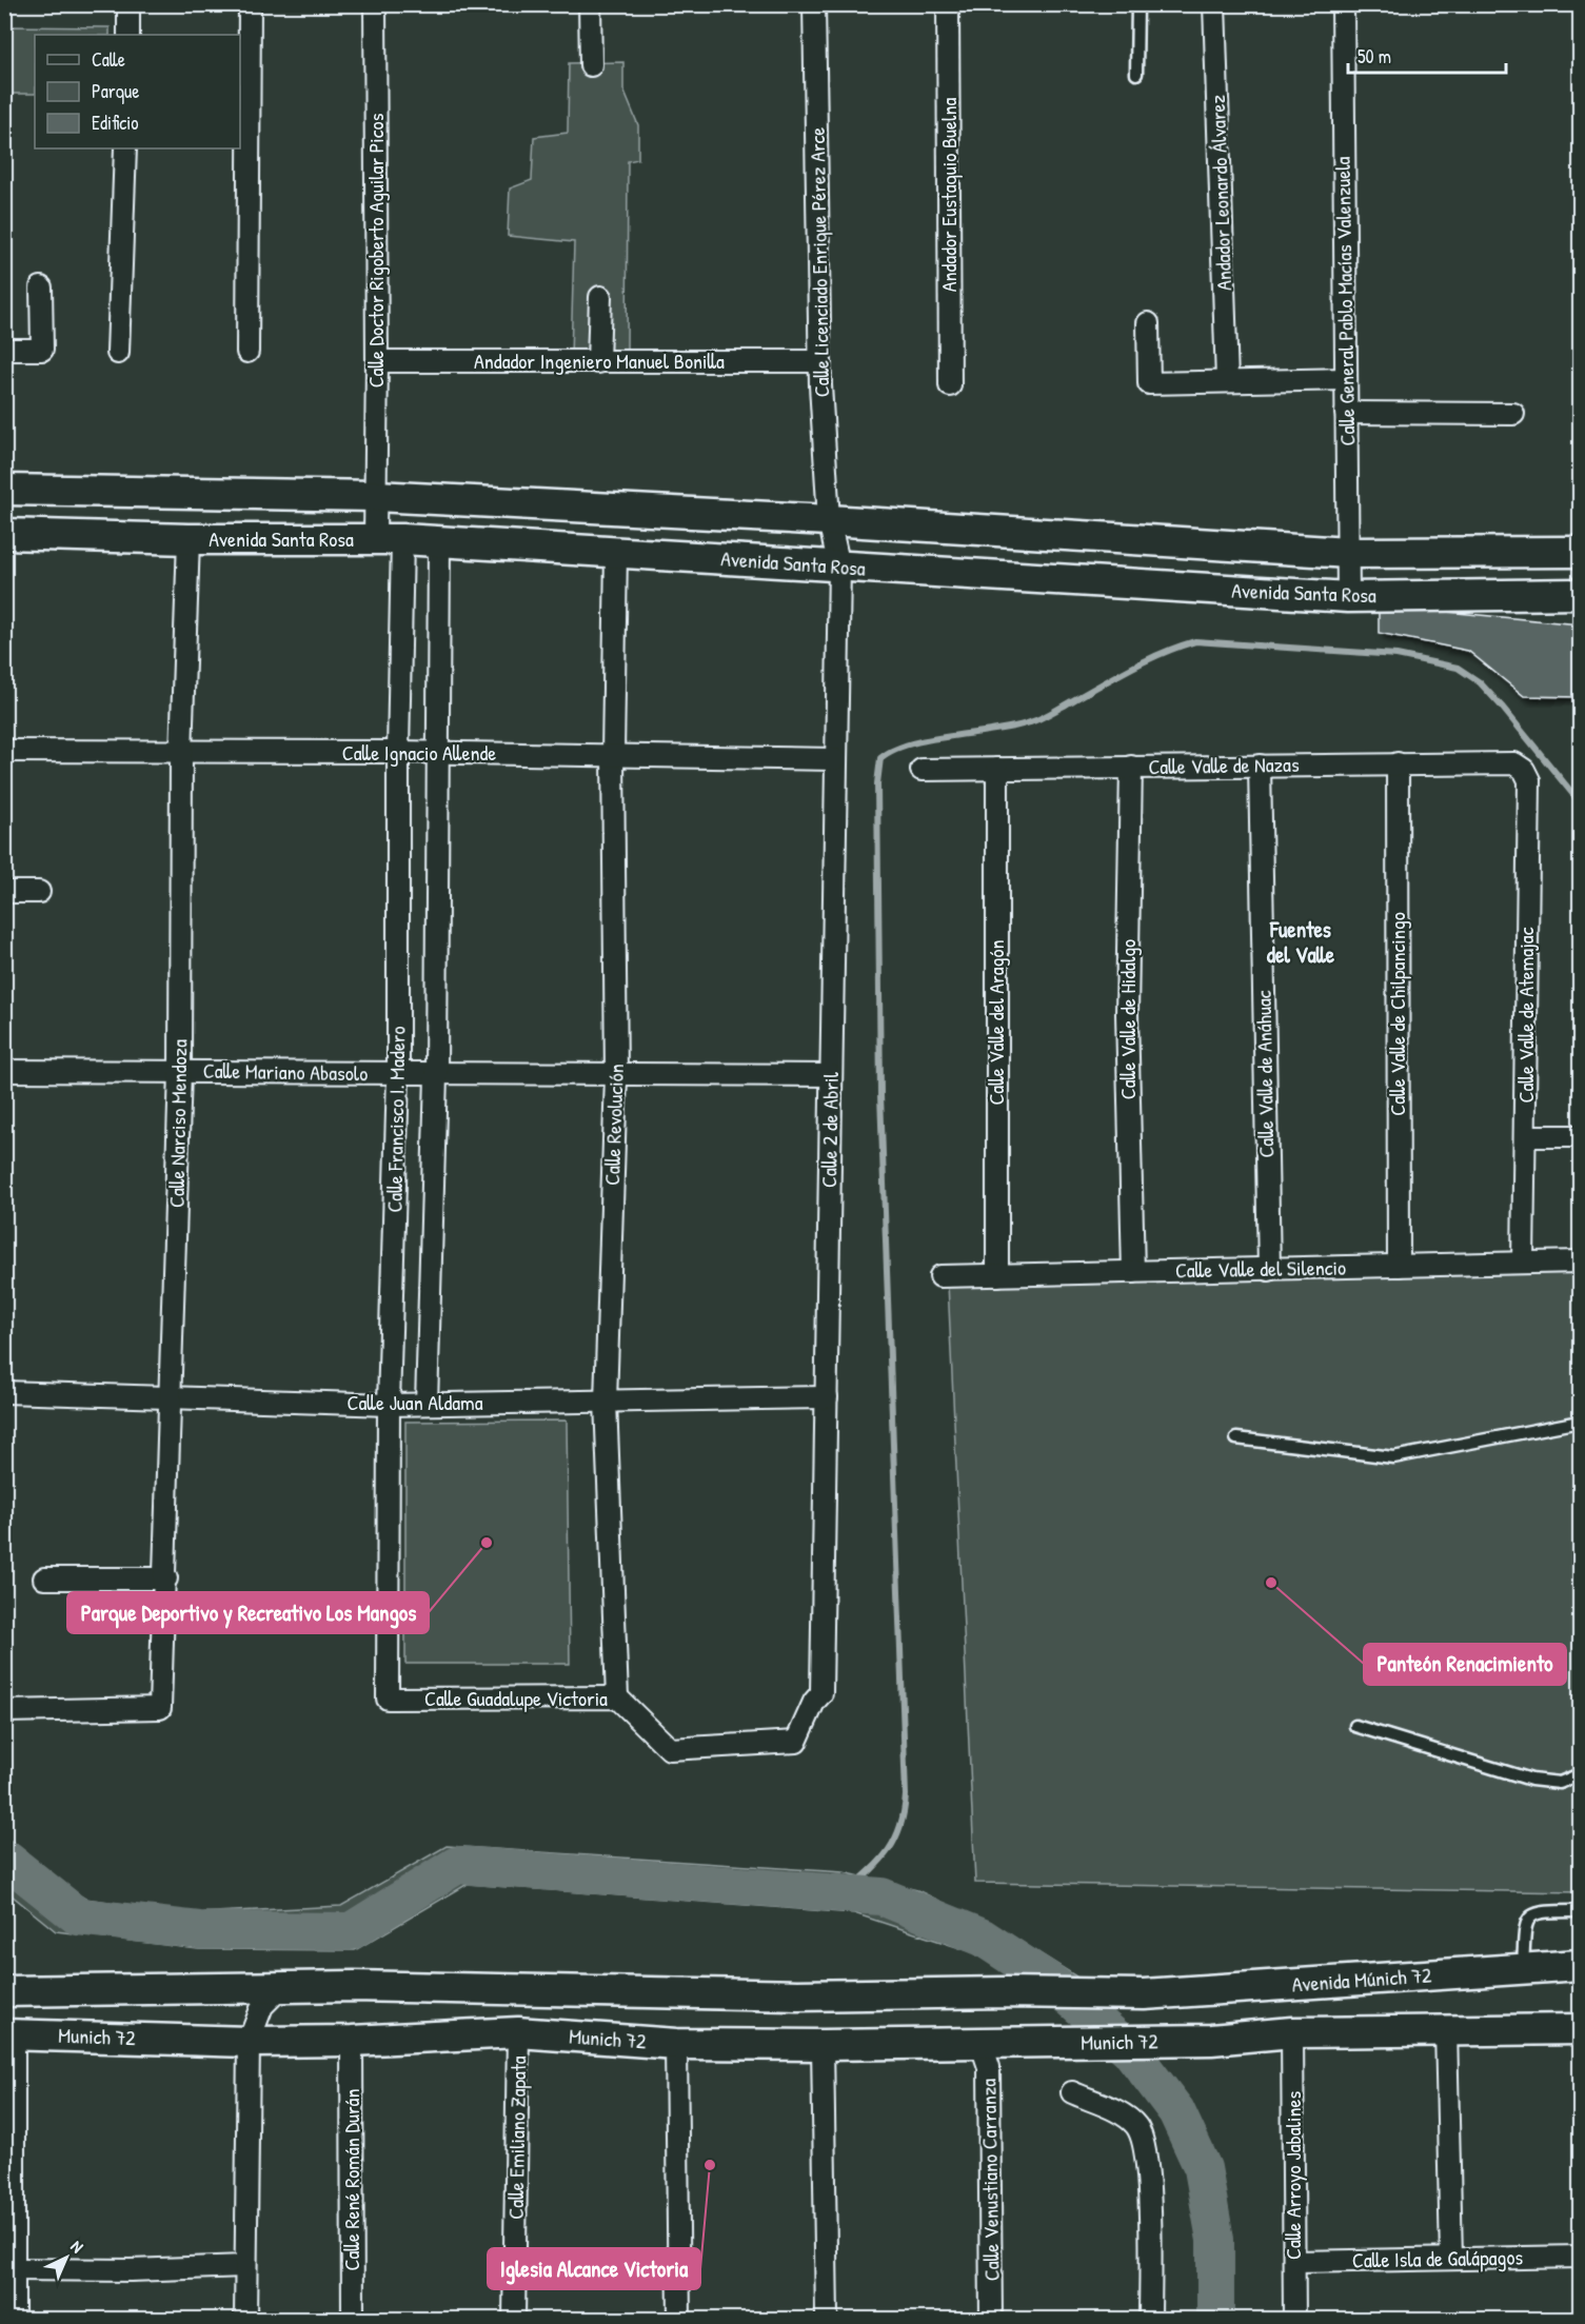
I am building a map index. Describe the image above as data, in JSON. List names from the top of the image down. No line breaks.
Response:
{"streets":{"main road":["Avenida Santa Rosa","Avenida Múnich 72","Munich 72"],"street":["Andador Leonardo Álvarez","Andador Eustaquio Buelna","Calle Doctor Rigoberto Aguilar Picos","Calle Licenciado Enrique Pérez Arce","Calle General Pablo Macías Valenzuela","Andador Ingeniero Manuel Bonilla","Calle Ignacio Allende","Calle Valle de Nazas","Calle Valle de Chilpancingo","Calle Valle de Atemajac","Calle Valle de Hidalgo","Calle Valle del Aragón","Calle Mariano Abasolo","Calle Valle de Anáhuac","Calle Francisco I. Madero","Calle Narciso Mendoza","Calle Revolución","Calle 2 de Abril","Calle Valle del Silencio","Calle Juan Aldama","Calle Guadalupe Victoria","Calle Emiliano Zapata","Calle Arroyo Jabalines","Calle René Román Durán","Calle Venustiano Carranza","Calle Isla de Galápagos"]},"crossings":[["Calle Doctor Rigoberto Aguilar Picos","Andador Ingeniero Manuel Bonilla"],["Calle Doctor Rigoberto Aguilar Picos","Avenida Santa Rosa"],["Calle Doctor Rigoberto Aguilar Picos","Calle Francisco I. Madero"],["Calle Licenciado Enrique Pérez Arce","Andador Ingeniero Manuel Bonilla"],["Calle Licenciado Enrique Pérez Arce","Avenida Santa Rosa"],["Calle Licenciado Enrique Pérez Arce","Calle 2 de Abril"],["Calle General Pablo Macías Valenzuela","Avenida Santa Rosa"],["Avenida Santa Rosa","Calle Francisco I. Madero"],["Avenida Santa Rosa","Calle Narciso Mendoza"],["Avenida Santa Rosa","Calle Revolución"],["Avenida Santa Rosa","Calle 2 de Abril"],["Calle Ignacio Allende","Calle Francisco I. Madero"],["Calle Ignacio Allende","Calle Narciso Mendoza"],["Calle Ignacio Allende","Calle Revolución"],["Calle Ignacio Allende","Calle 2 de Abril"],["Calle Valle de Nazas","Calle Valle de Chilpancingo"],["Calle Valle de Nazas","Calle Valle de Atemajac"],["Calle Valle de Nazas","Calle Valle de Hidalgo"],["Calle Valle de Nazas","Calle Valle del Aragón"],["Calle Valle de Nazas","Calle Valle de Anáhuac"],["Calle Valle de Chilpancingo","Calle Valle del Silencio"],["Calle Valle de Atemajac","Calle Valle del Silencio"],["Calle Valle de Hidalgo","Calle Valle del Silencio"],["Calle Valle del Aragón","Calle Valle del Silencio"],["Calle Mariano Abasolo","Calle Francisco I. Madero"],["Calle Mariano Abasolo","Calle Narciso Mendoza"],["Calle Mariano Abasolo","Calle Revolución"],["Calle Mariano Abasolo","Calle 2 de Abril"],["Calle Valle de Anáhuac","Calle Valle del Silencio"],["Calle Francisco I. Madero","Calle Juan Aldama"],["Calle Francisco I. Madero","Calle Guadalupe Victoria"],["Calle Narciso Mendoza","Calle Juan Aldama"],["Calle Revolución","Calle Juan Aldama"],["Calle Revolución","Calle Guadalupe Victoria"],["Calle 2 de Abril","Calle Juan Aldama"],["Calle 2 de Abril","Calle Guadalupe Victoria"],["Munich 72","Calle Emiliano Zapata"],["Munich 72","Calle Arroyo Jabalines"],["Munich 72","Calle René Román Durán"],["Munich 72","Calle Venustiano Carranza"],["Calle Arroyo Jabalines","Calle Isla de Galápagos"]],"districts":["Fuentes del Valle"],"places":["Parque Deportivo y Recreativo Los Mangos","Panteón Renacimiento","Iglesia Alcance Victoria"],"legend":["Calle","Parque","Edificio"],"scale_bar":"50 m","north":"top right"}
